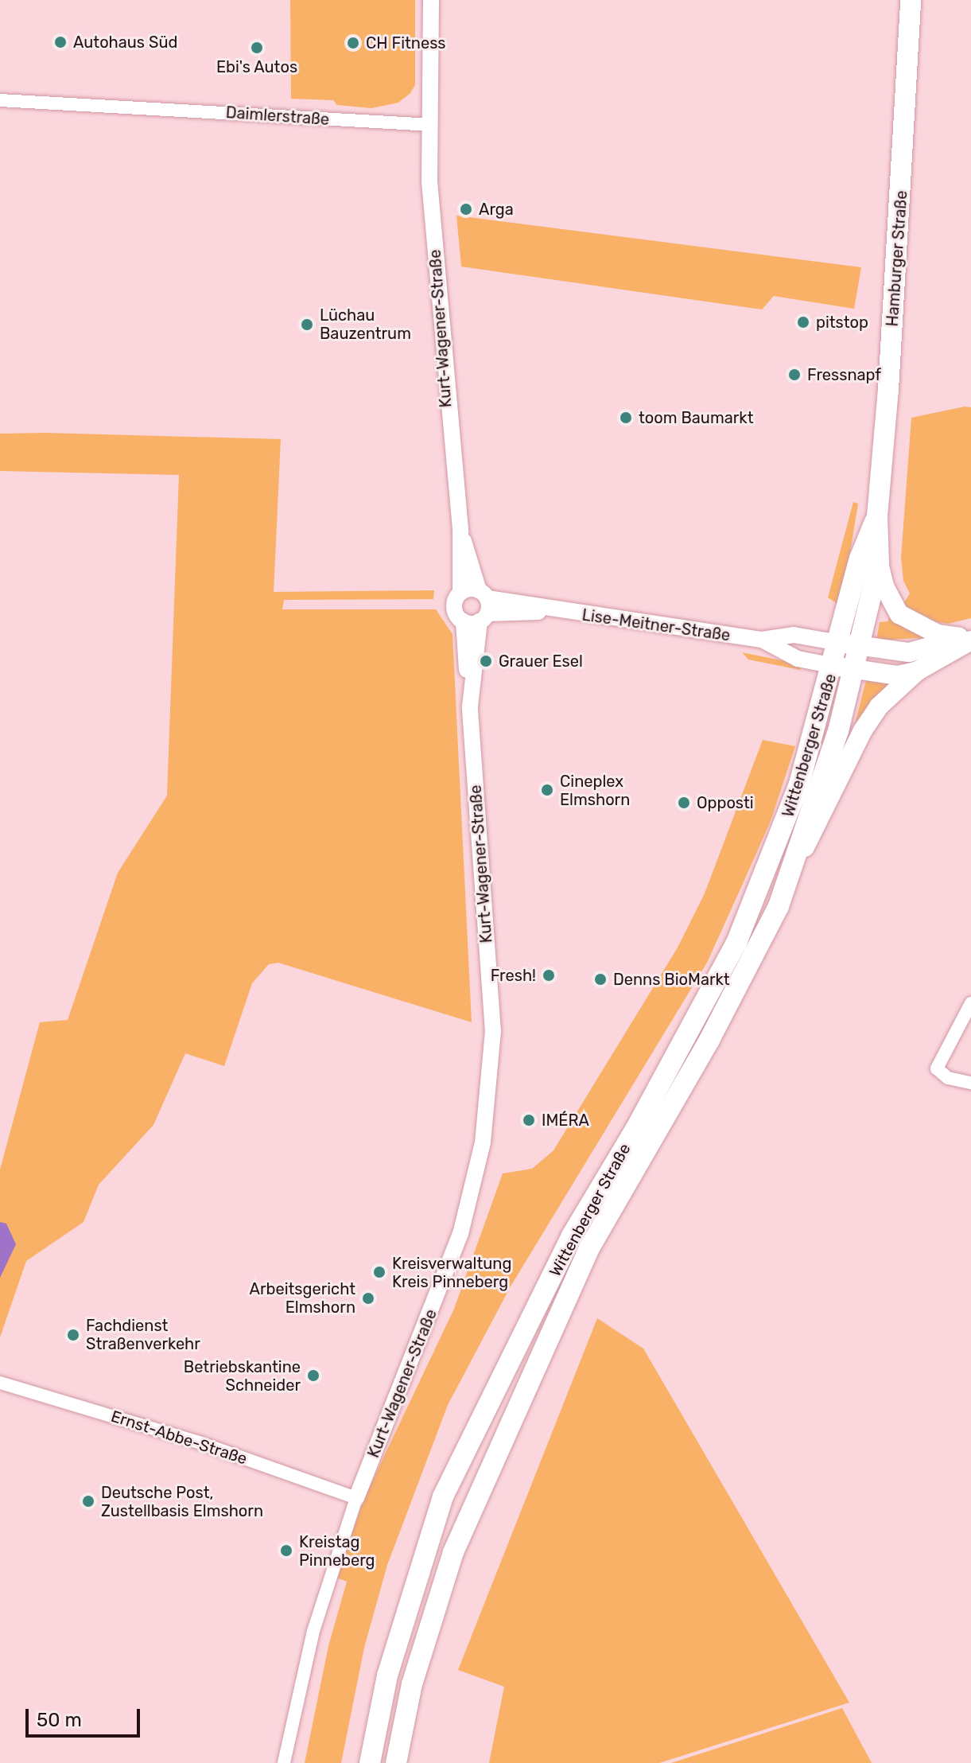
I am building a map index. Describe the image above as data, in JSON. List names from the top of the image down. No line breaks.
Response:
{"streets":{"main road":["Hamburger Straße","Wittenberger Straße"],"street":["Daimlerstraße","Kurt-Wagener-Straße","Lise-Meitner-Straße","Ernst-Abbe-Straße"]},"crossings":[["Daimlerstraße","Kurt-Wagener-Straße"],["Hamburger Straße","Lise-Meitner-Straße"],["Hamburger Straße","Wittenberger Straße"],["Kurt-Wagener-Straße","Lise-Meitner-Straße"],["Kurt-Wagener-Straße","Ernst-Abbe-Straße"],["Lise-Meitner-Straße","Wittenberger Straße"]],"places":["Autohaus Süd","CH Fitness","Ebi's Autos","Arga","pitstop","Lüchau Bauzentrum","Fressnapf","toom Baumarkt","Grauer Esel","Cineplex Elmshorn","Opposti","Fresh!","Denns BioMarkt","IMÉRA","Kreisverwaltung Kreis Pinneberg","Arbeitsgericht Elmshorn","Fachdienst Straßenverkehr","Betriebskantine Schneider","Deutsche Post, Zustellbasis Elmshorn","Kreistag Pinneberg"],"scale_bar":"50 m"}
